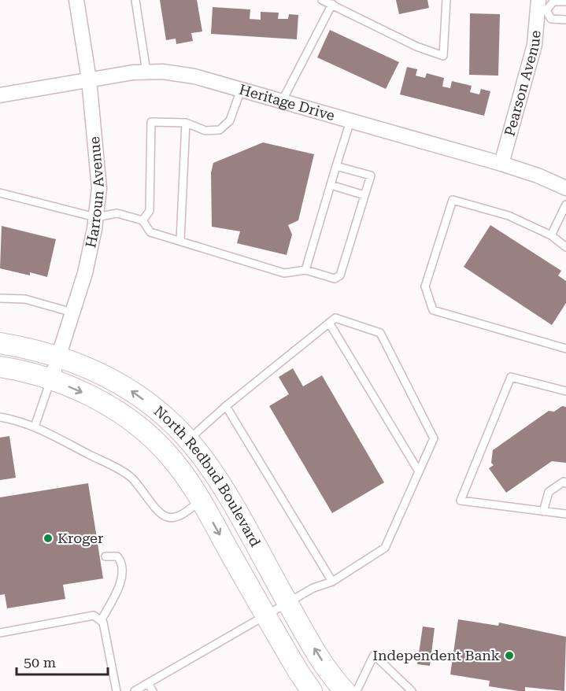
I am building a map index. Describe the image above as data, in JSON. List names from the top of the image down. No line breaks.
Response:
{"streets":{"street":["Pearson Avenue","Heritage Drive","Harroun Avenue","North Redbud Boulevard"]},"crossings":[["Pearson Avenue","Heritage Drive"],["Heritage Drive","Harroun Avenue"],["Harroun Avenue","North Redbud Boulevard"]],"places":["Kroger","Independent Bank"],"scale_bar":"50 m"}
